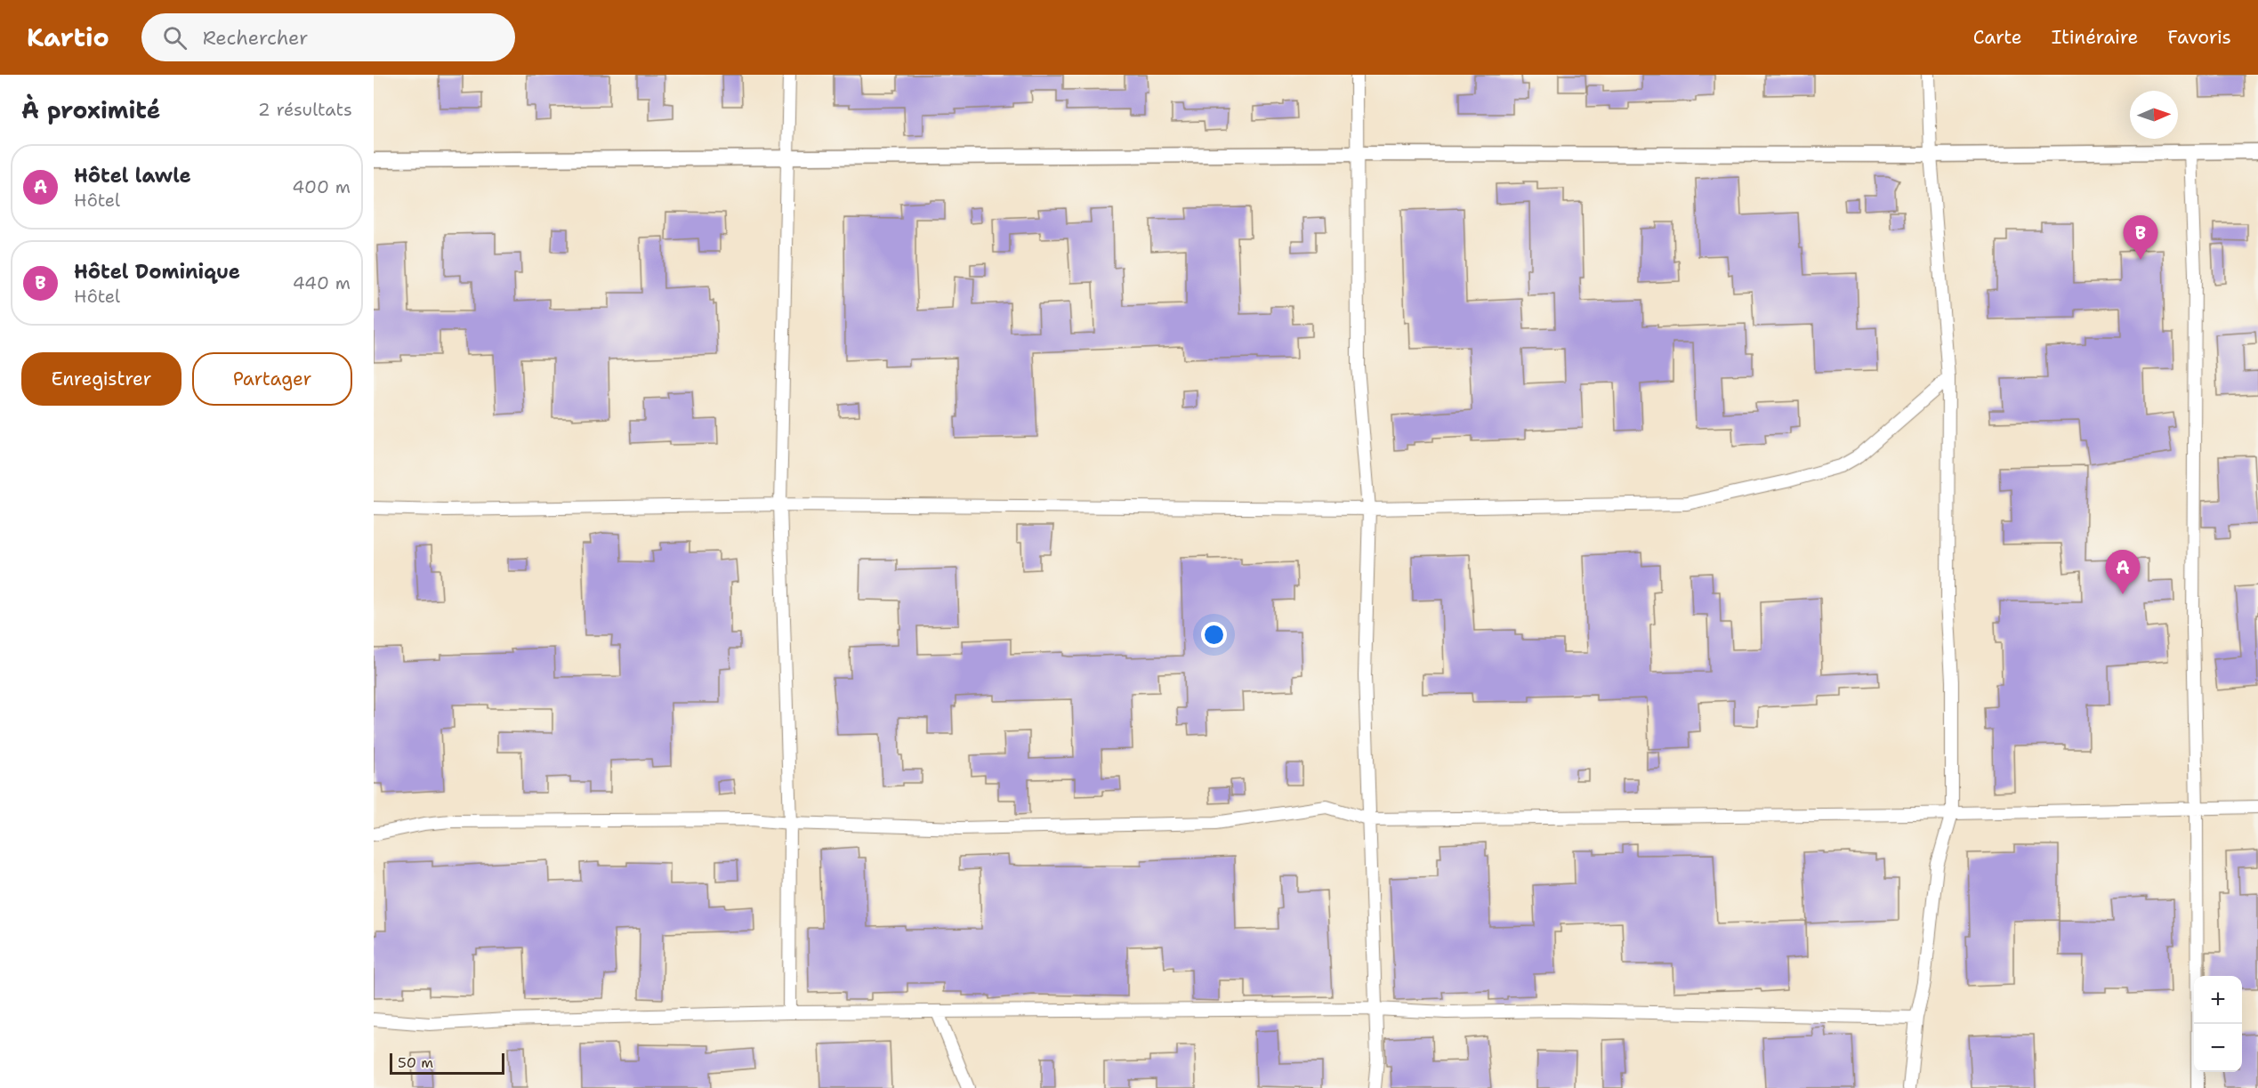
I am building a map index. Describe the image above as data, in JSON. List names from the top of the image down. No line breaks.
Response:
{"scale_bar":"50 m","north":"right","page":{"header":"Kartio","search":"Rechercher","nav":["Carte","Itinéraire","Favoris"],"heading":["À proximité","2 résultats"],"list":[{"mark":"A","name":"Hôtel lawle","note":"Hôtel","value":"400 m"},{"mark":"B","name":"Hôtel Dominique","note":"Hôtel","value":"440 m"}],"pins":["B","A"],"buttons":["Enregistrer","Partager"],"map_buttons":["+","−"],"scale":"50 m"}}
